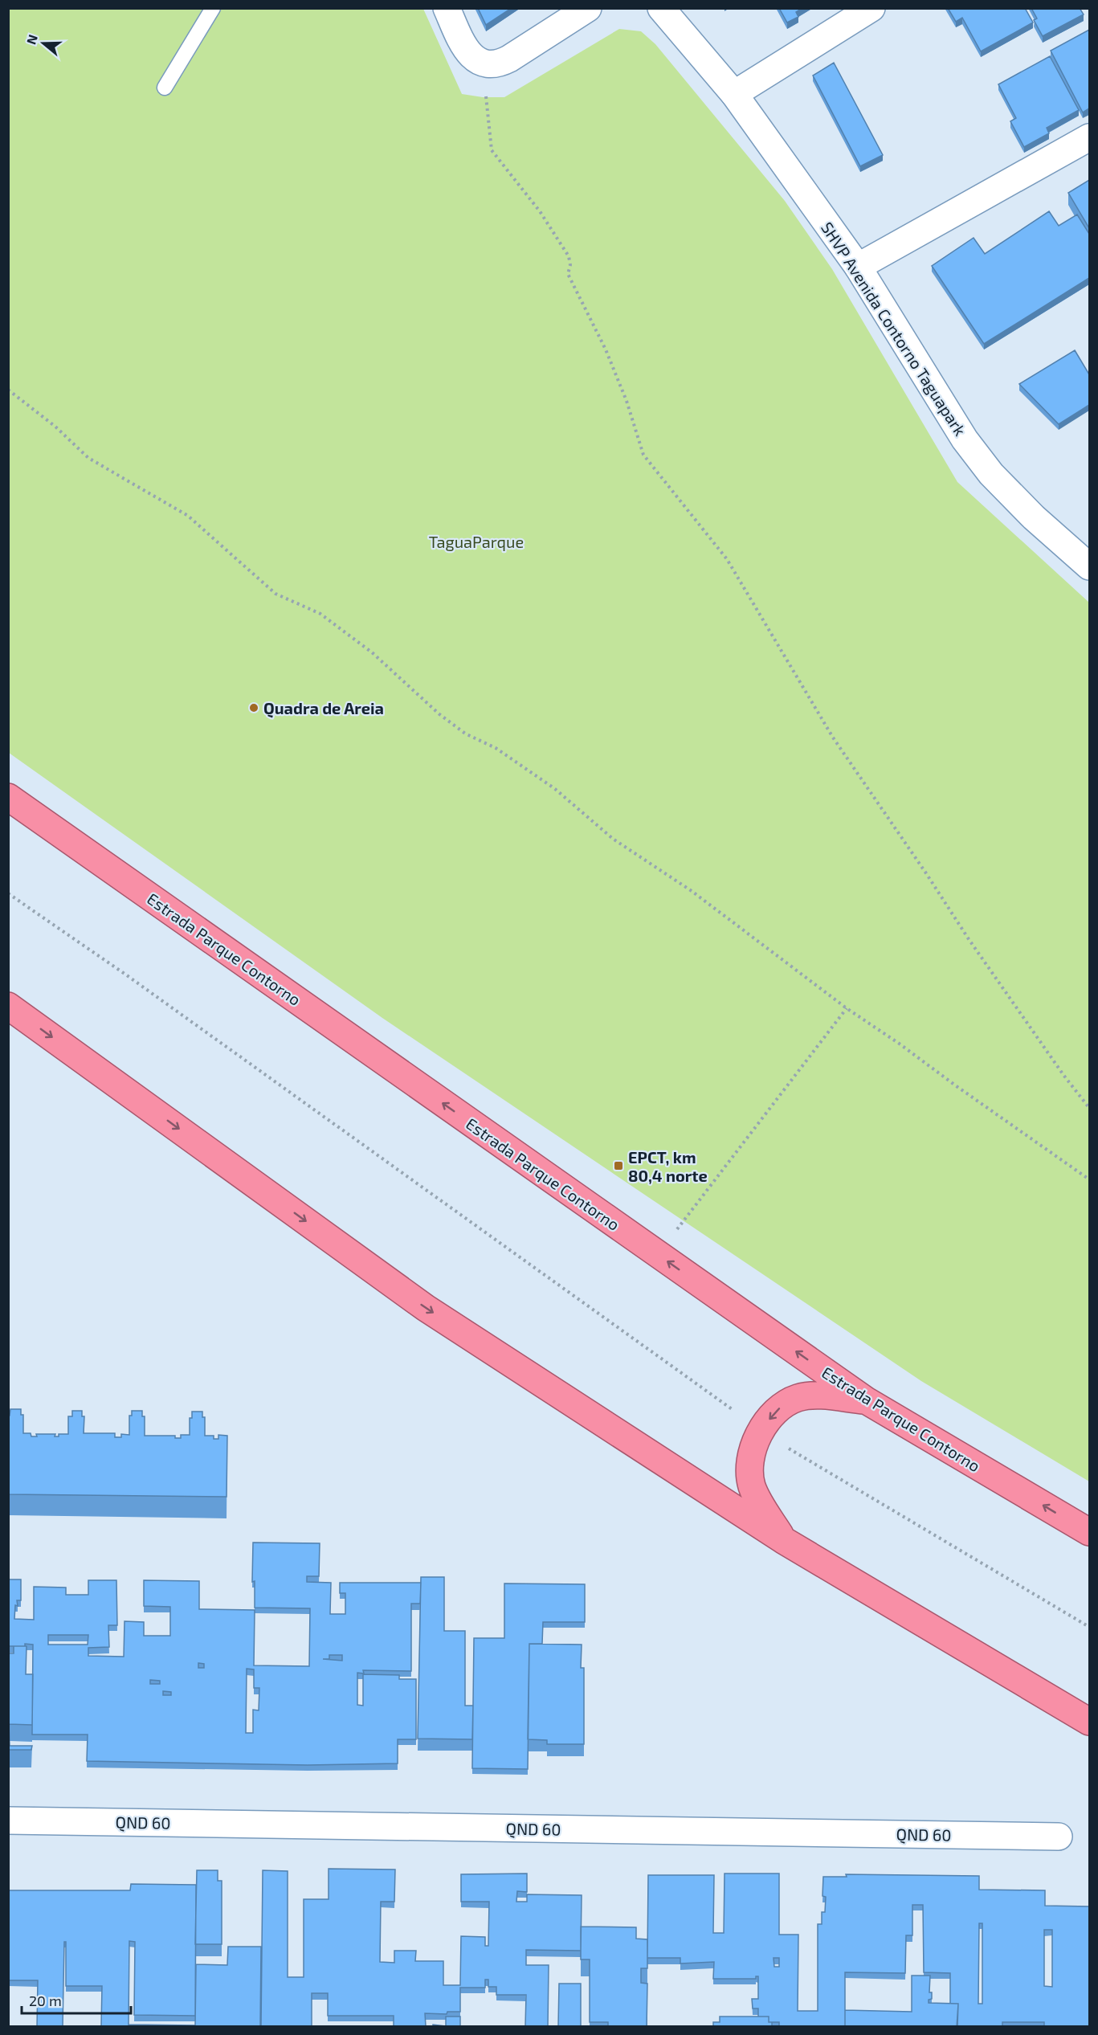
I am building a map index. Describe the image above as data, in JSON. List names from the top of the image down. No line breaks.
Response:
{"streets":{"highway":["Estrada Parque Contorno"],"street":["SHVP Avenida Contorno Taguapark","QND 60"]},"parks":["TaguaParque"],"places":{"other":["Quadra de Areia"],"transit":["EPCT, km 80,4 norte"]},"scale_bar":"20 m","north":"left"}
